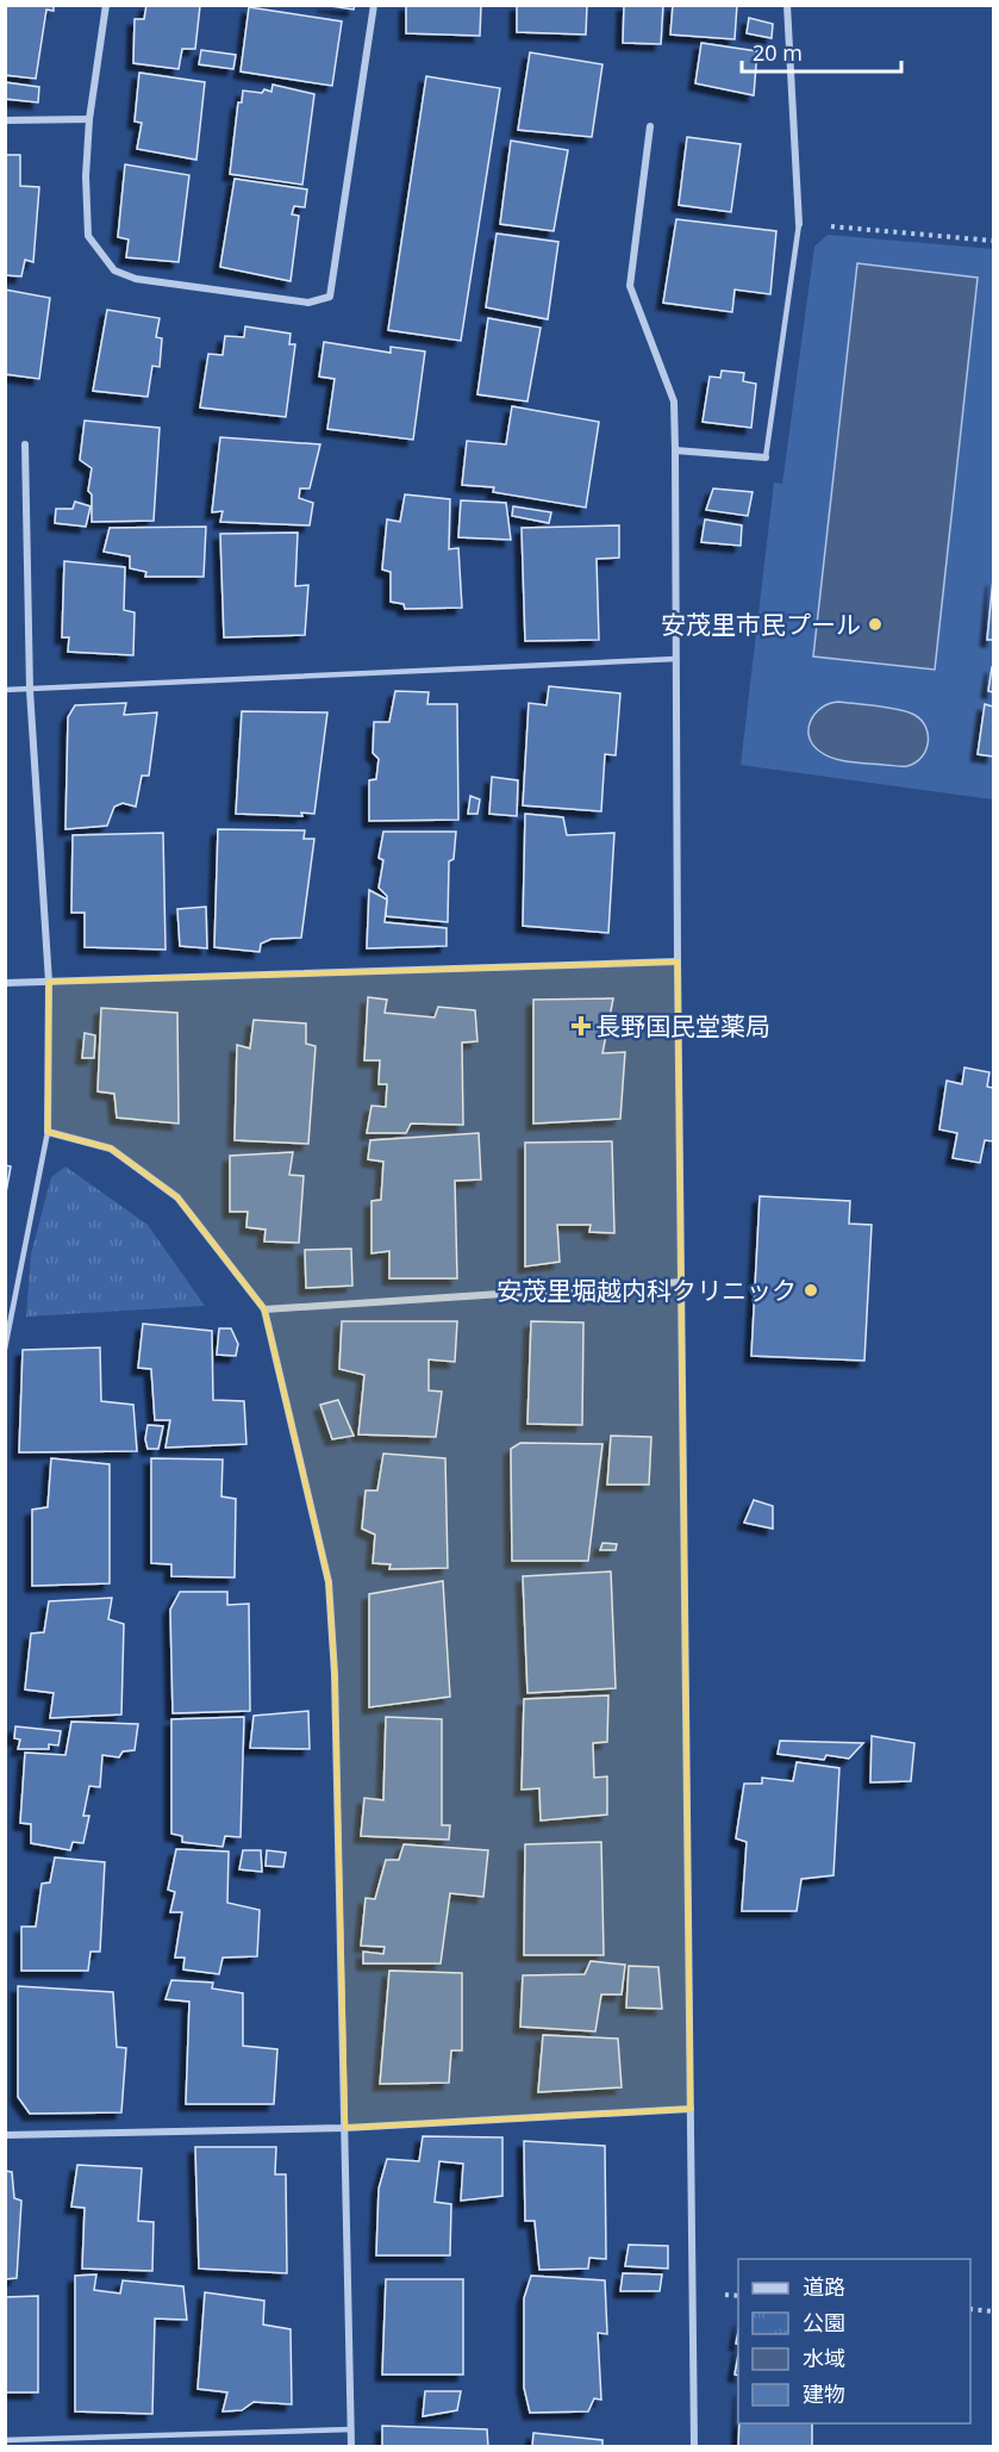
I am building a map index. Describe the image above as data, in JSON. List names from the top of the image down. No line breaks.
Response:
{"places":{"other":["安茂里市民プール","安茂里堀越内科クリニック"],"health":["長野国民堂薬局"]},"legend":["道路","公園","水域","建物"],"scale_bar":"20 m"}
